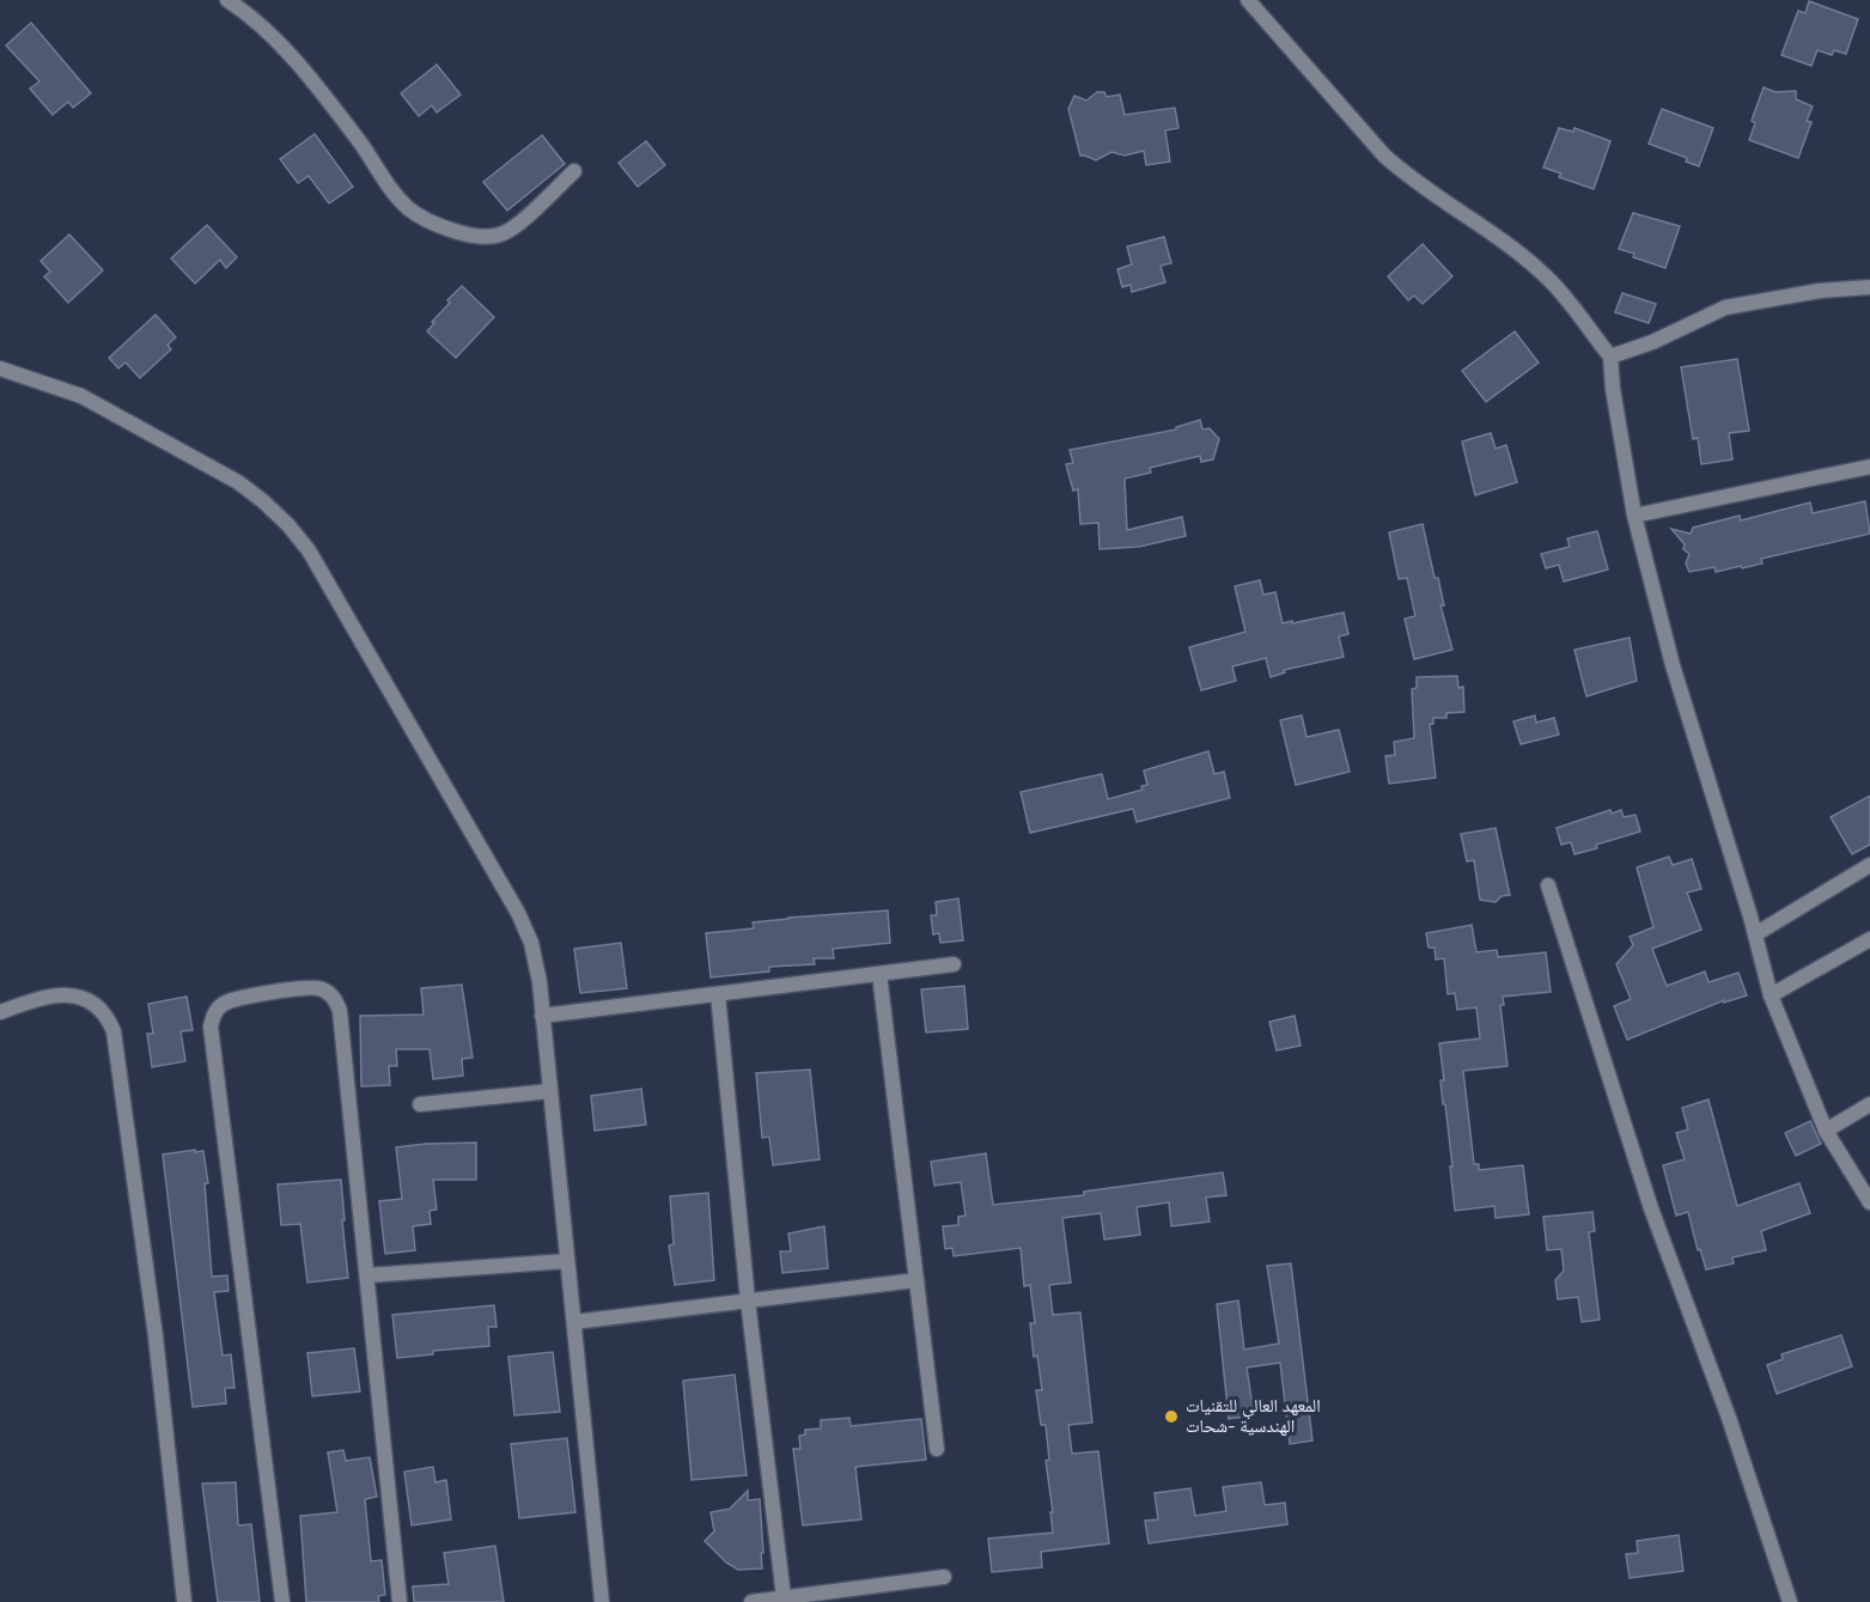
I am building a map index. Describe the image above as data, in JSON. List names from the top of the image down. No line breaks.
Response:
{"places":["المعهد العالي للتقنيات الهندسية -شحات"]}
